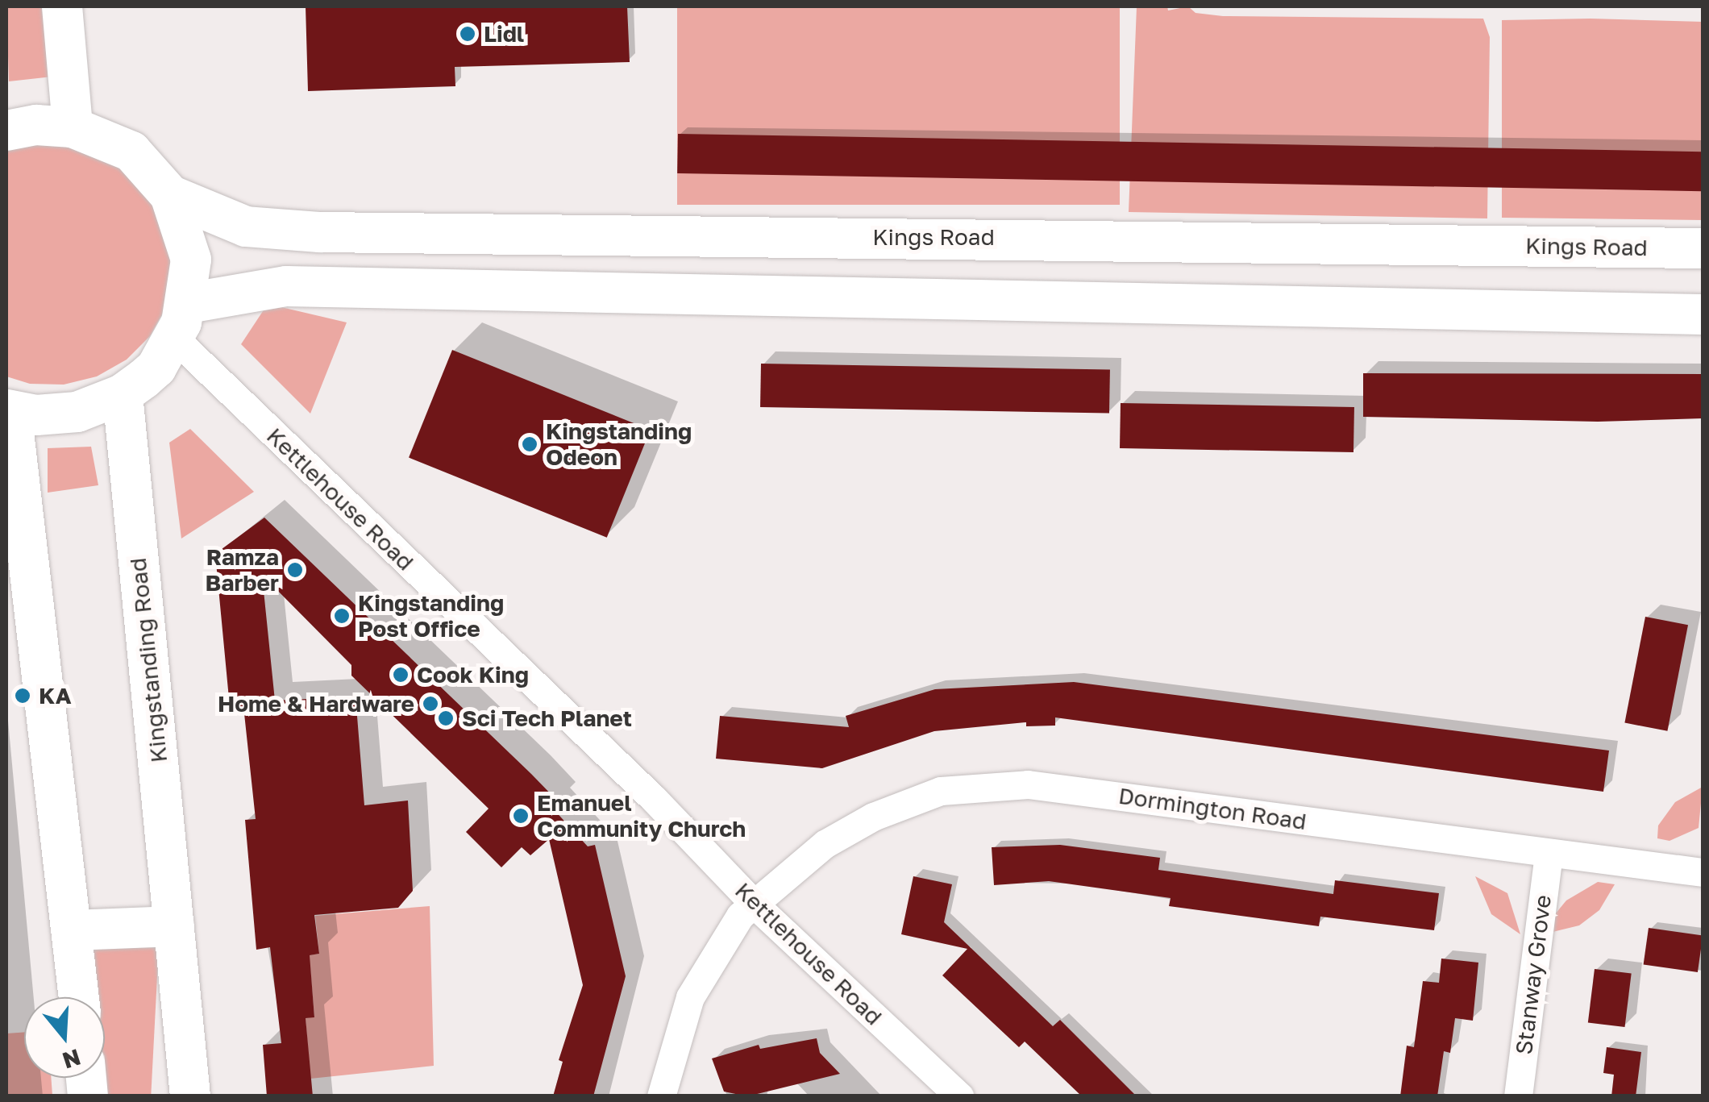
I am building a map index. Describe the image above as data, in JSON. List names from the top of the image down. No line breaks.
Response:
{"streets":{"main road":["Kings Road","Kingstanding Road"],"street":["Kettlehouse Road","Dormington Road","Stanway Grove"]},"crossings":[["Kettlehouse Road","Dormington Road"],["Dormington Road","Stanway Grove"]],"places":["Lidl","Kingstanding Odeon","Ramza Barber","Kingstanding Post Office","Cook King","KA","Home & Hardware","Sci Tech Planet","Emanuel Community Church"],"north":"bottom"}
